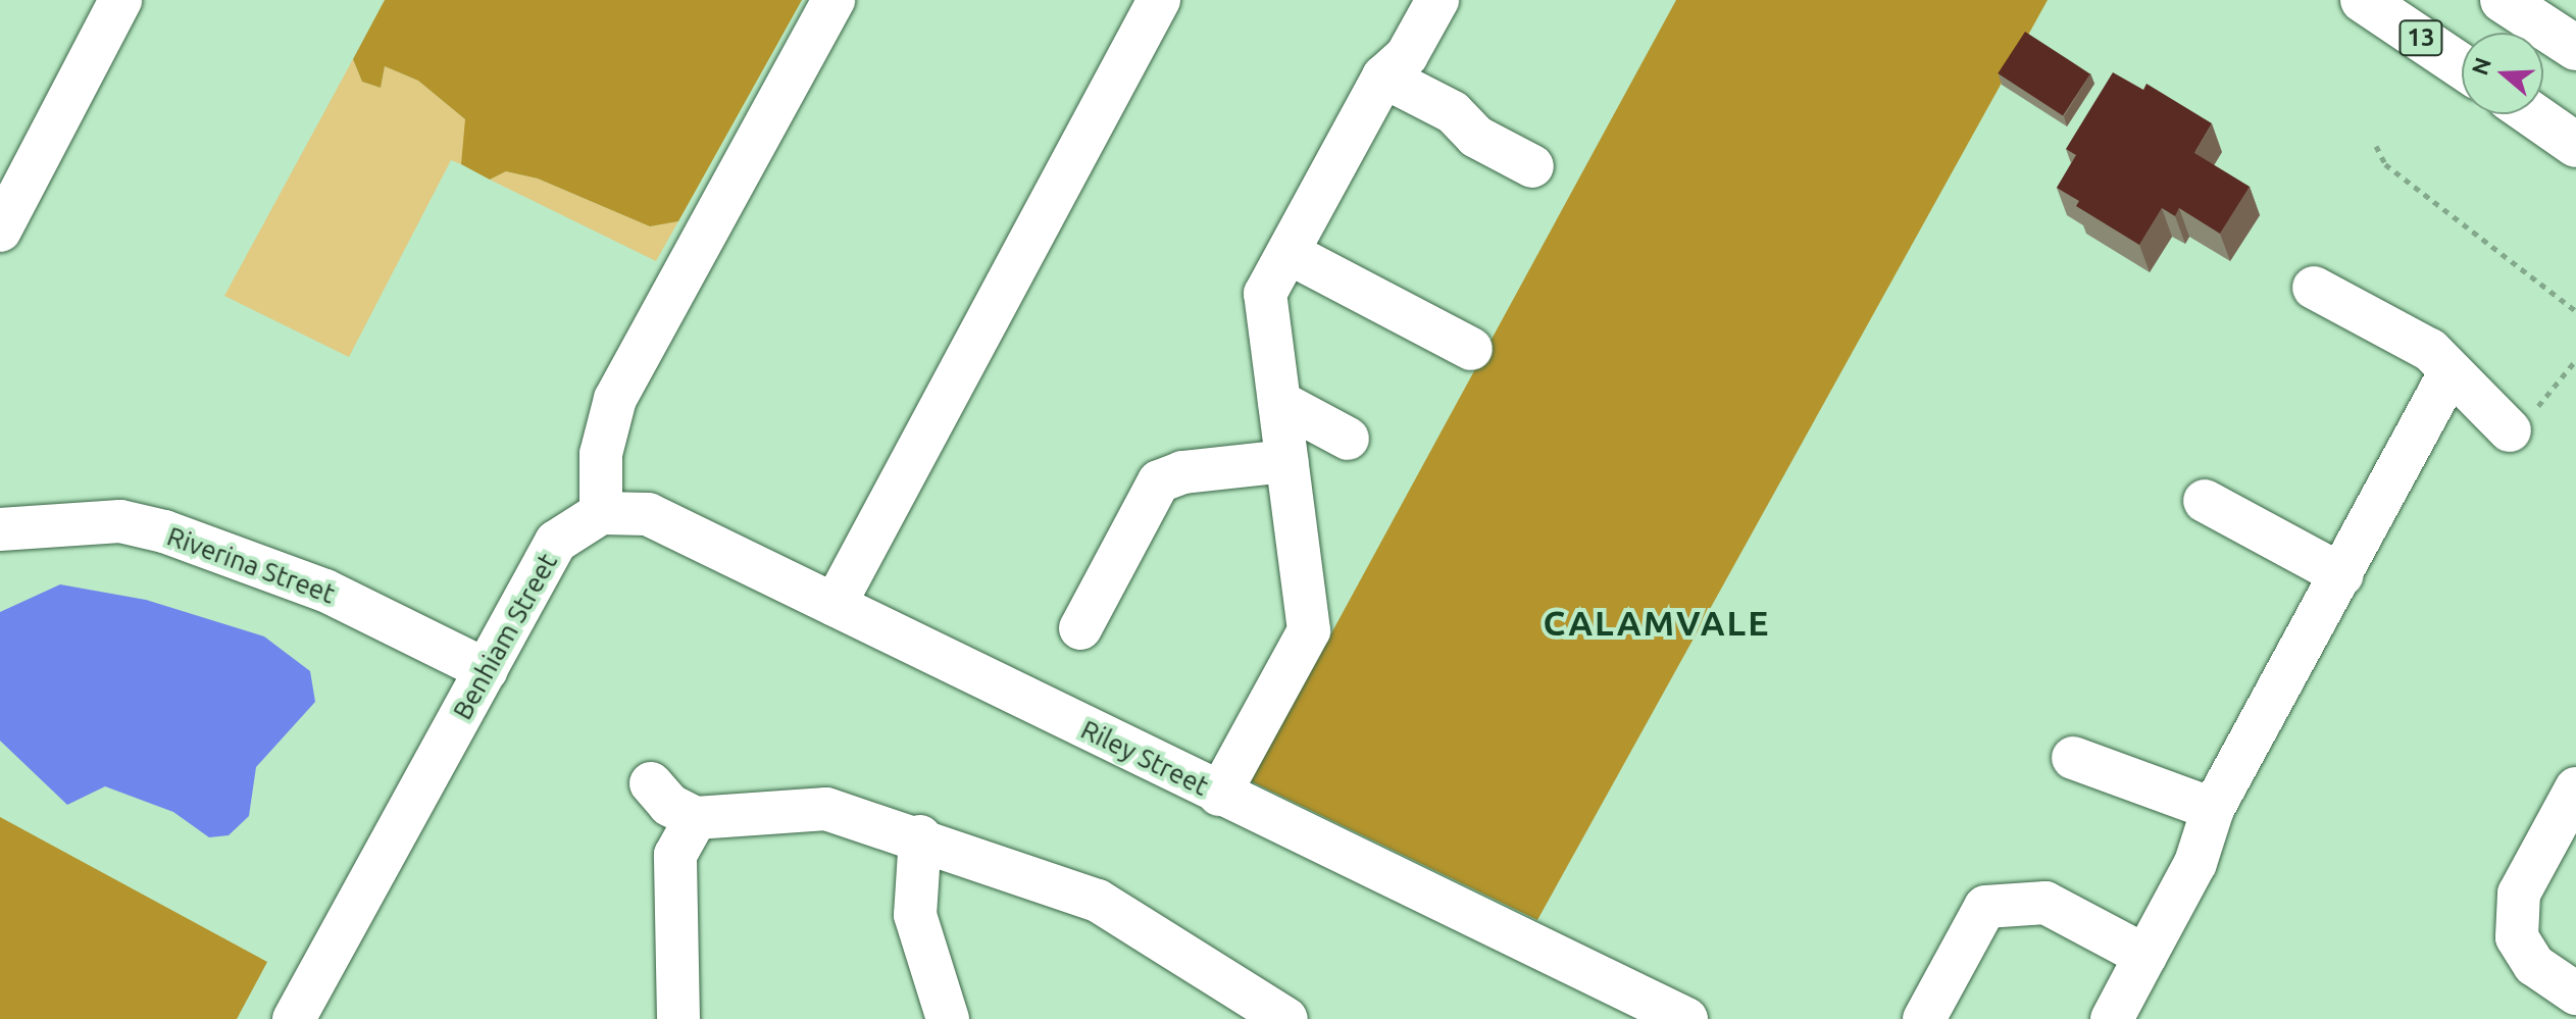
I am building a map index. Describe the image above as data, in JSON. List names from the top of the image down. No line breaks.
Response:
{"streets":{"highway":["13"],"street":["Riverina Street","Benhiam Street","Riley Street"]},"crossings":[["Riverina Street","Benhiam Street"],["Benhiam Street","Riley Street"]],"districts":["CALAMVALE"],"north":"left"}
